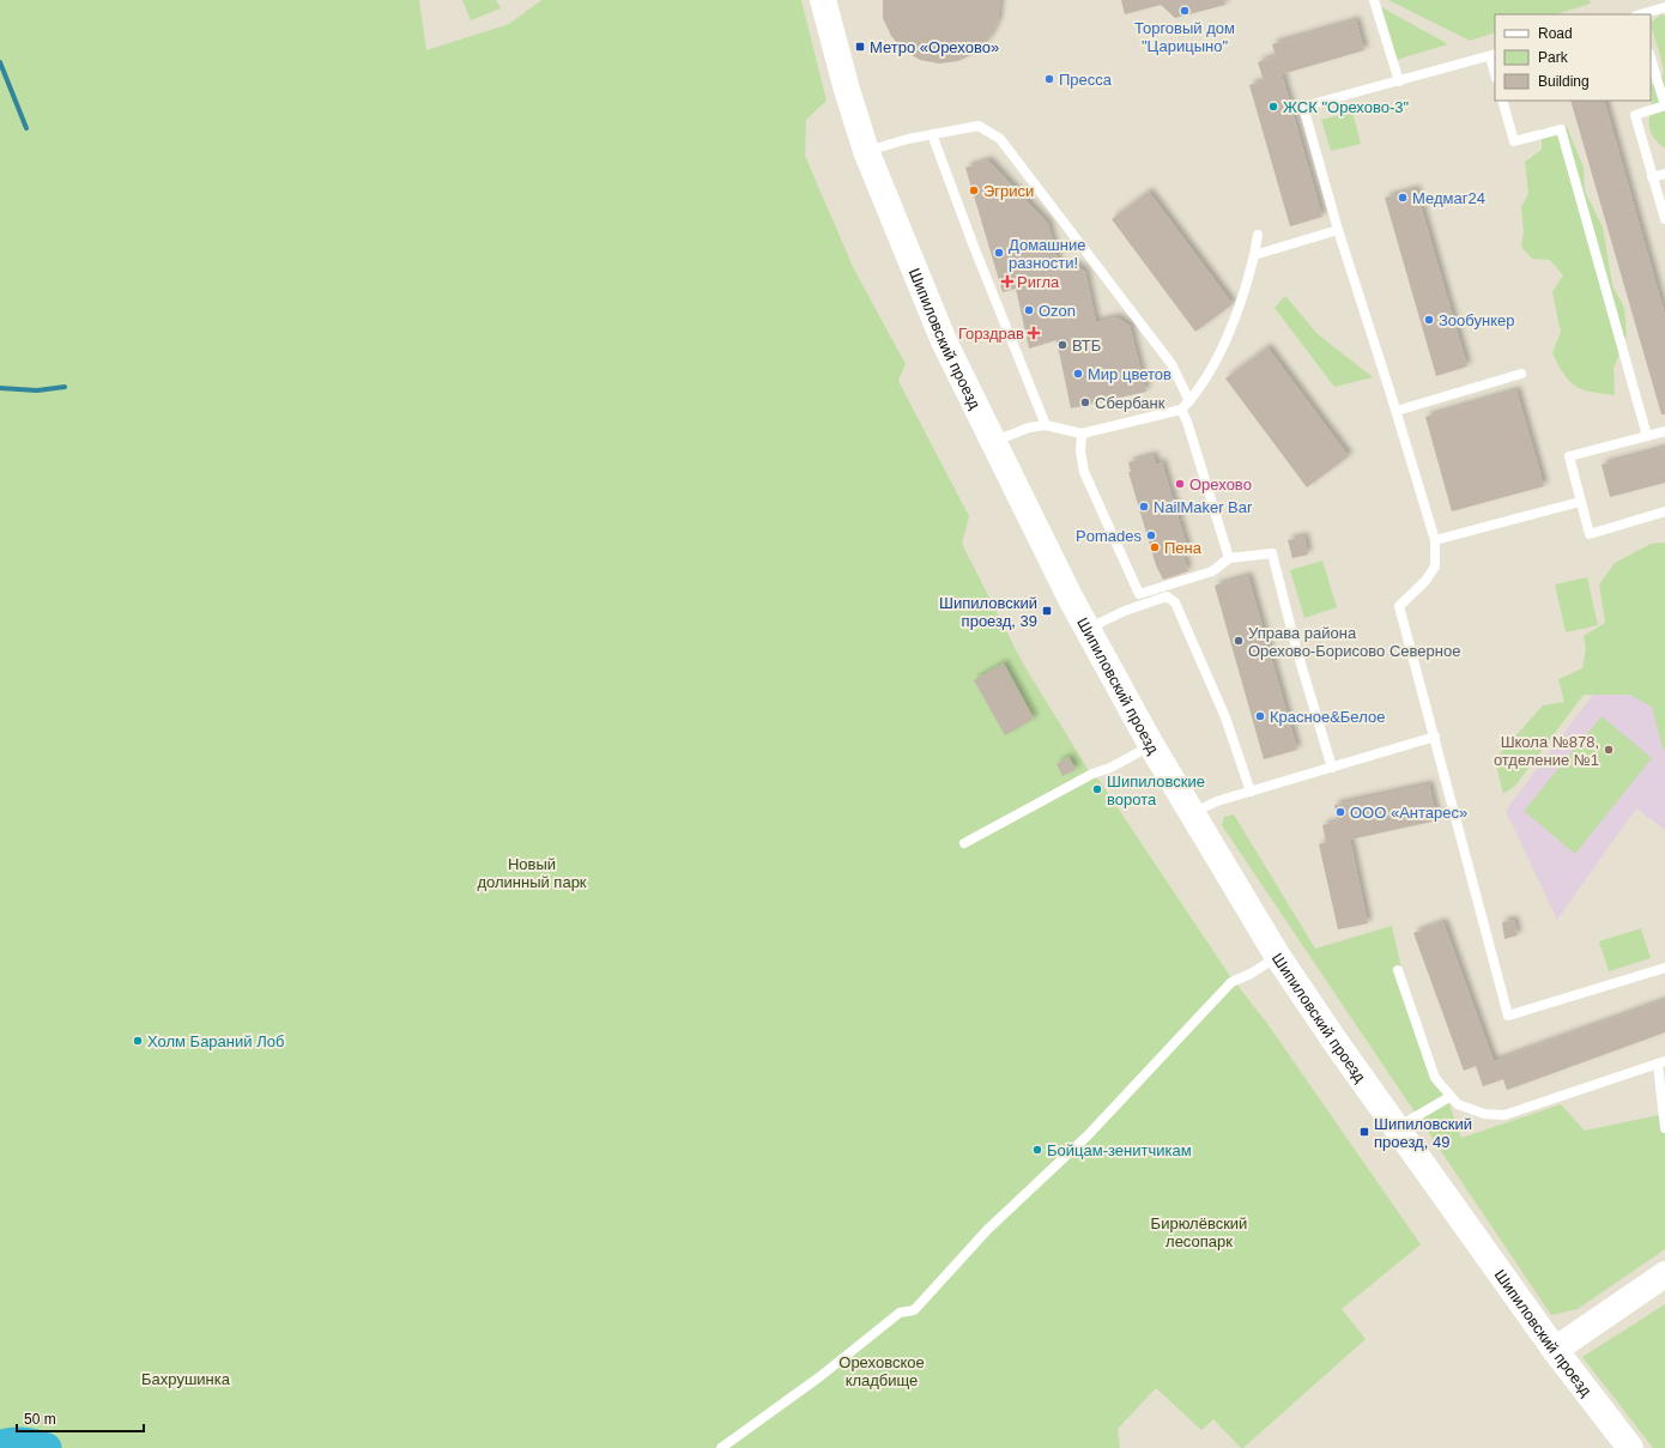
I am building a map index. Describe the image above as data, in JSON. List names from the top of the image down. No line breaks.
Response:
{"streets":{"main road":["Шипиловский проезд"]},"parks":["Новый долинный парк","Бирюлёвский лесопарк","Ореховское кладбище","Бахрушинка"],"places":{"other":["Торговый дом \"Царицыно\"","Пресса","ЖСК \"Орехово-3\"","Эгриси","Медмаг24","Домашние разности!","Ozon","Зообункер","ВТБ","Мир цветов","Сбербанк","Орехово","NailMaker Bar","Pomades","Пена","Управа района Орехово-Борисово Северное","Красное&Белое","Школа №878, отделение №1","Шипиловские ворота","ООО «Антарес»","Холм Бараний Лоб","Бойцам-зенитчикам"],"transit":["Метро «Орехово»","Шипиловский проезд, 39","Шипиловский проезд, 49"],"health":["Ригла","Горздрав"]},"legend":["Road","Park","Building"],"scale_bar":"50 m"}
